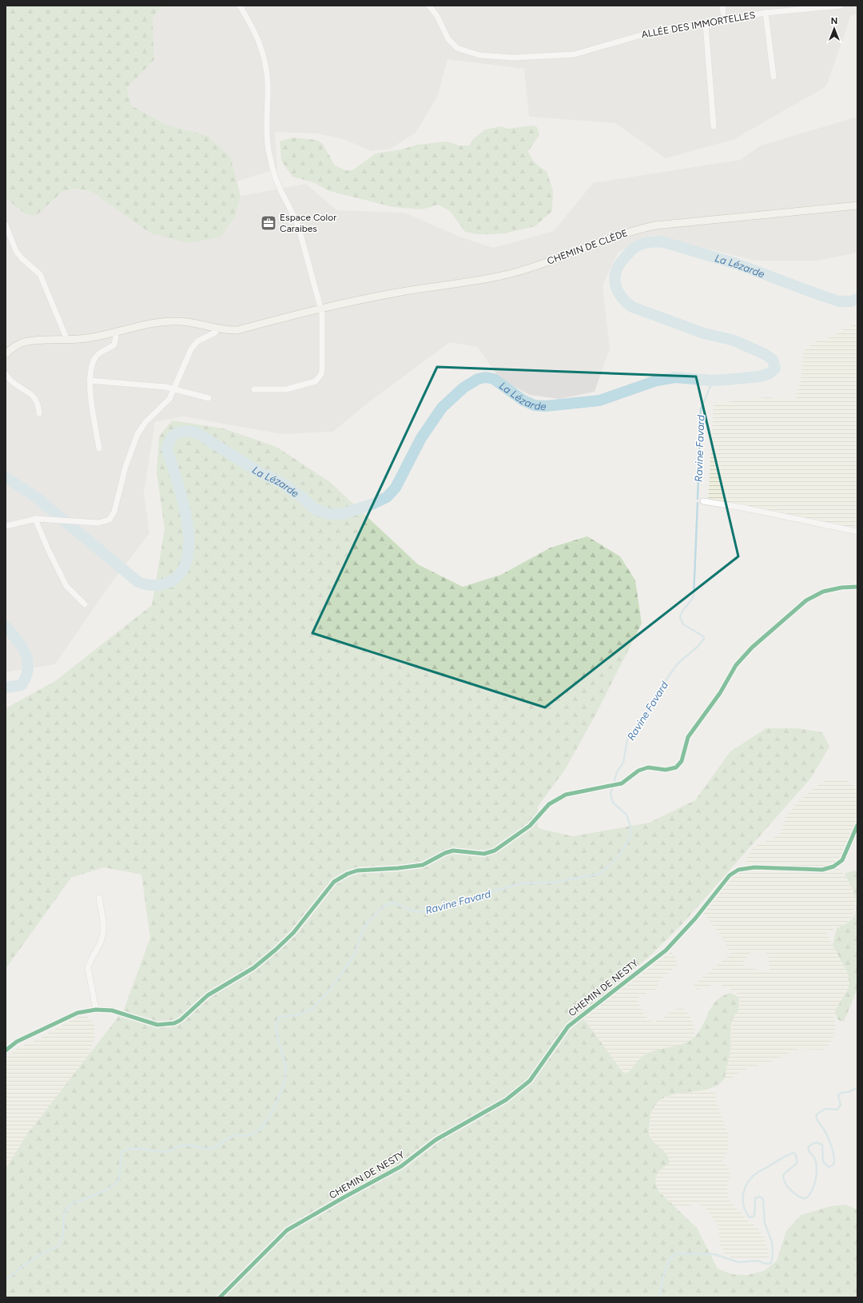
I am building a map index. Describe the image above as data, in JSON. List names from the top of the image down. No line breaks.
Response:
{"streets":{"main road":["CHEMIN DE CLÈDE"],"street":["ALLÉE DES IMMORTELLES","CHEMIN DE NESTY"]},"water":["La Lézarde","Ravine Favard"],"places":{"office":["Espace Color Caraibes"]},"north":"top"}
